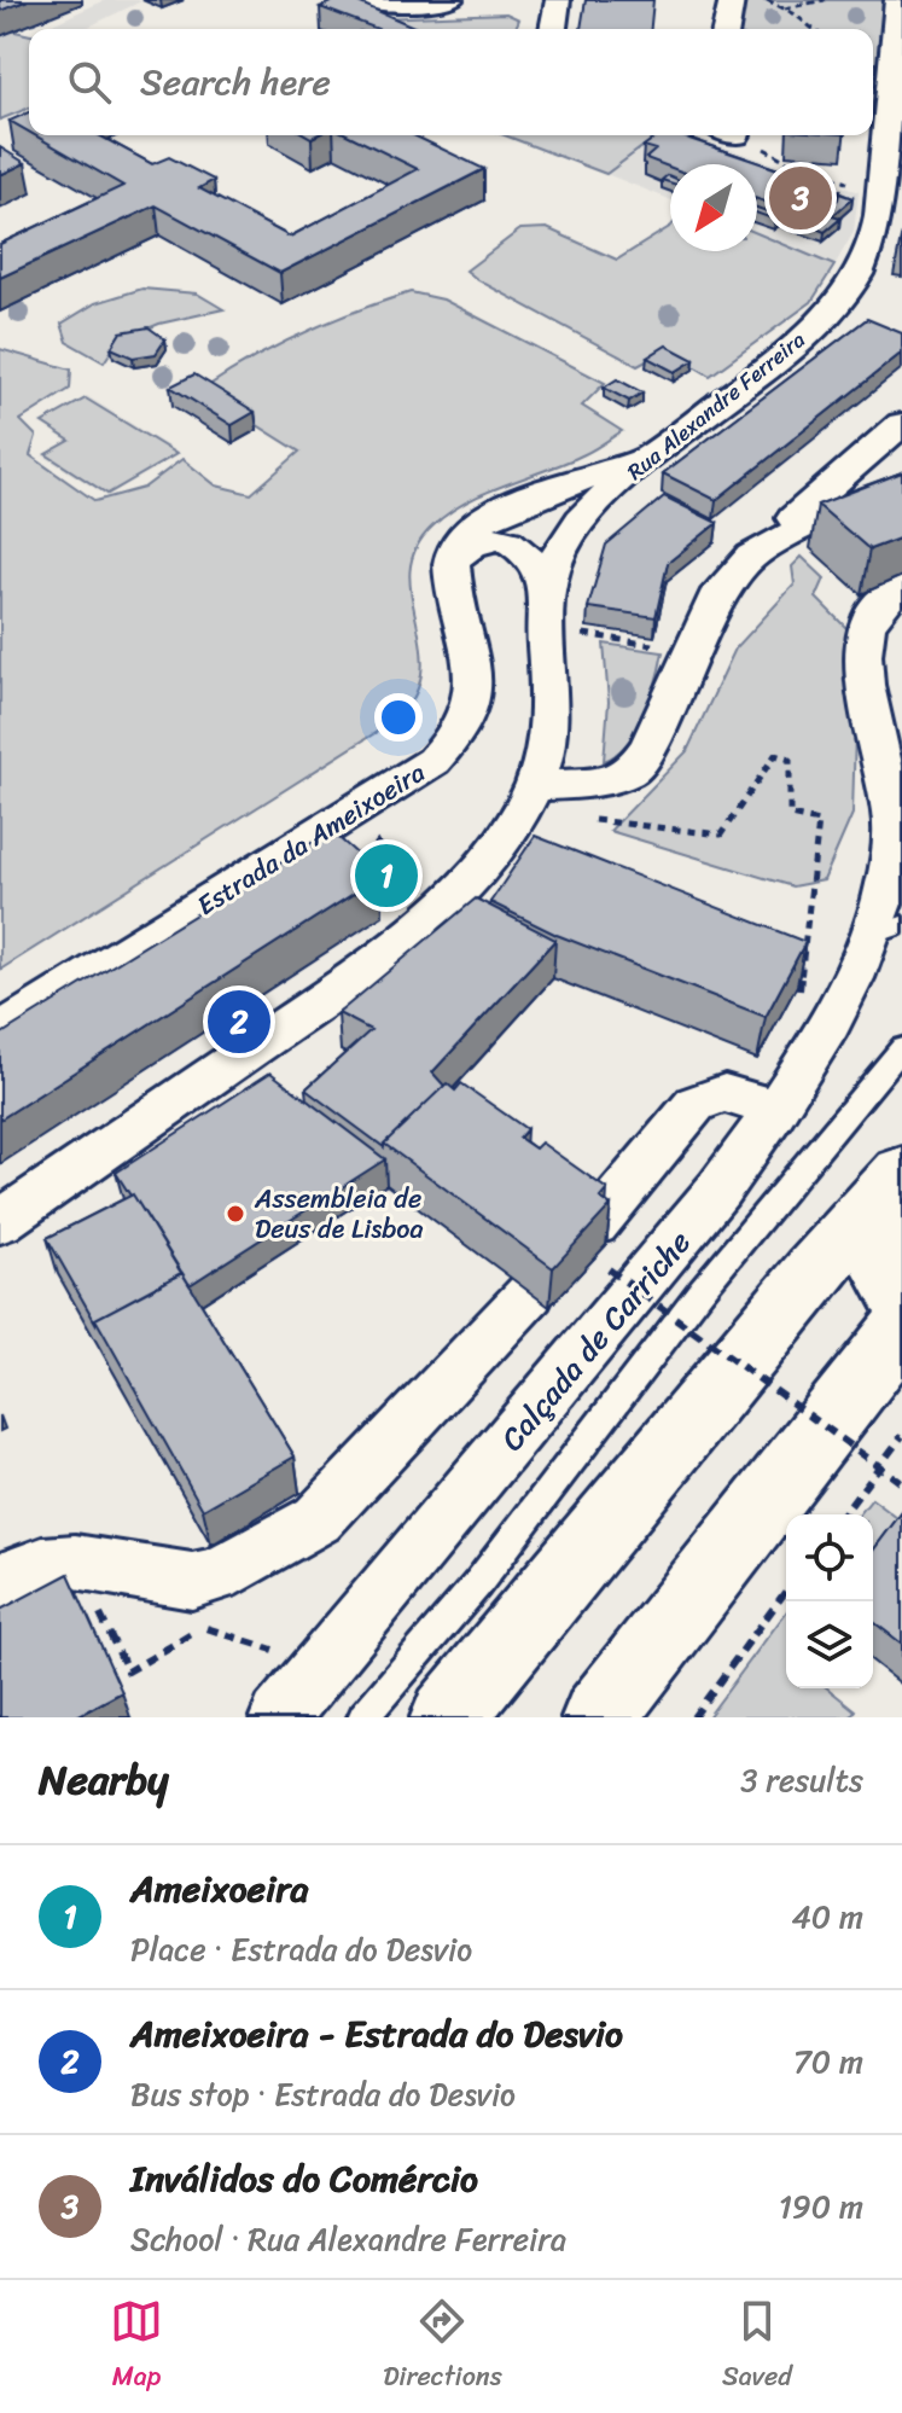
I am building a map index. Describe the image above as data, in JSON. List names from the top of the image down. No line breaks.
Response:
{"streets":{"street":["Rua Alexandre Ferreira","Estrada da Ameixoeira","Calçada de Carriche"]},"places":["Assembleia de Deus de Lisboa"],"north":"bottom left","page":{"search":"Search here","pins":["3","1","2"],"heading":["Nearby","3 results"],"list":[{"mark":"1","name":"Ameixoeira","note":"Place · Estrada do Desvio","value":"40 m"},{"mark":"2","name":"Ameixoeira - Estrada do Desvio","note":"Bus stop · Estrada do Desvio","value":"70 m"},{"mark":"3","name":"Inválidos do Comércio","note":"School · Rua Alexandre Ferreira","value":"190 m"}],"nav":["Map","Directions","Saved"]}}
